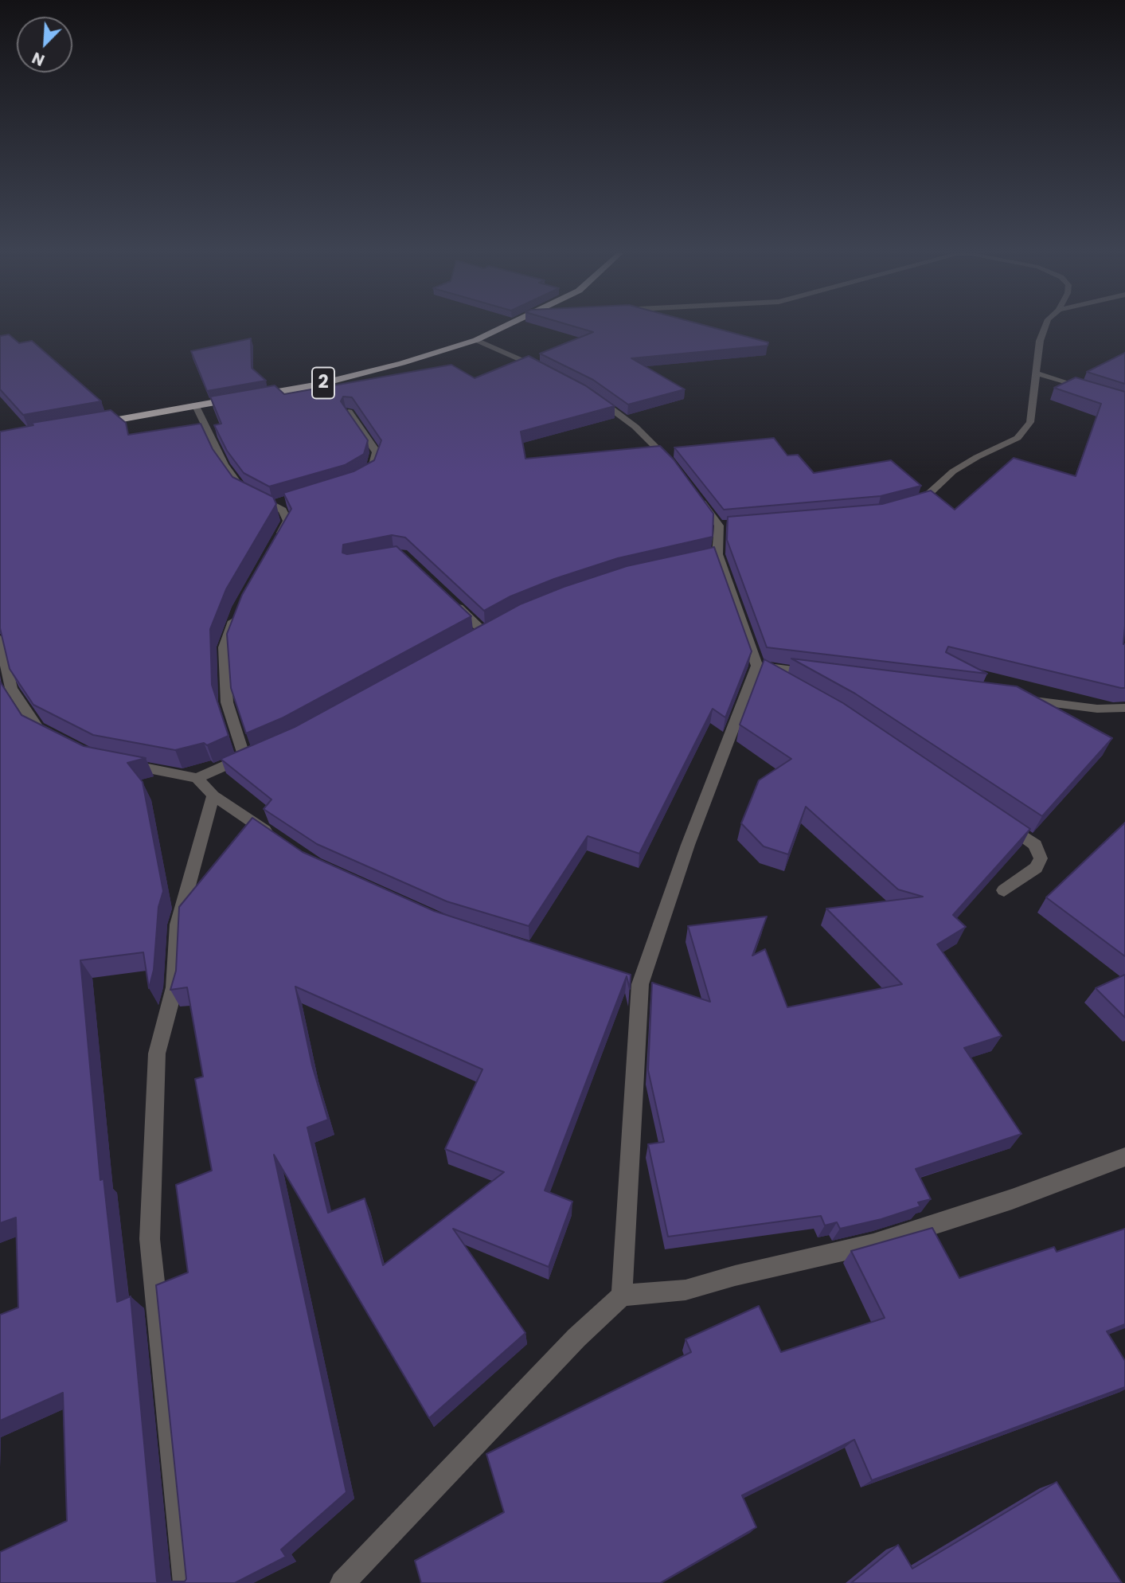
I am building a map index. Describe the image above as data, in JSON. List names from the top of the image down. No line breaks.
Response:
{"streets":{"highway":["2"]},"north":"bottom left"}
